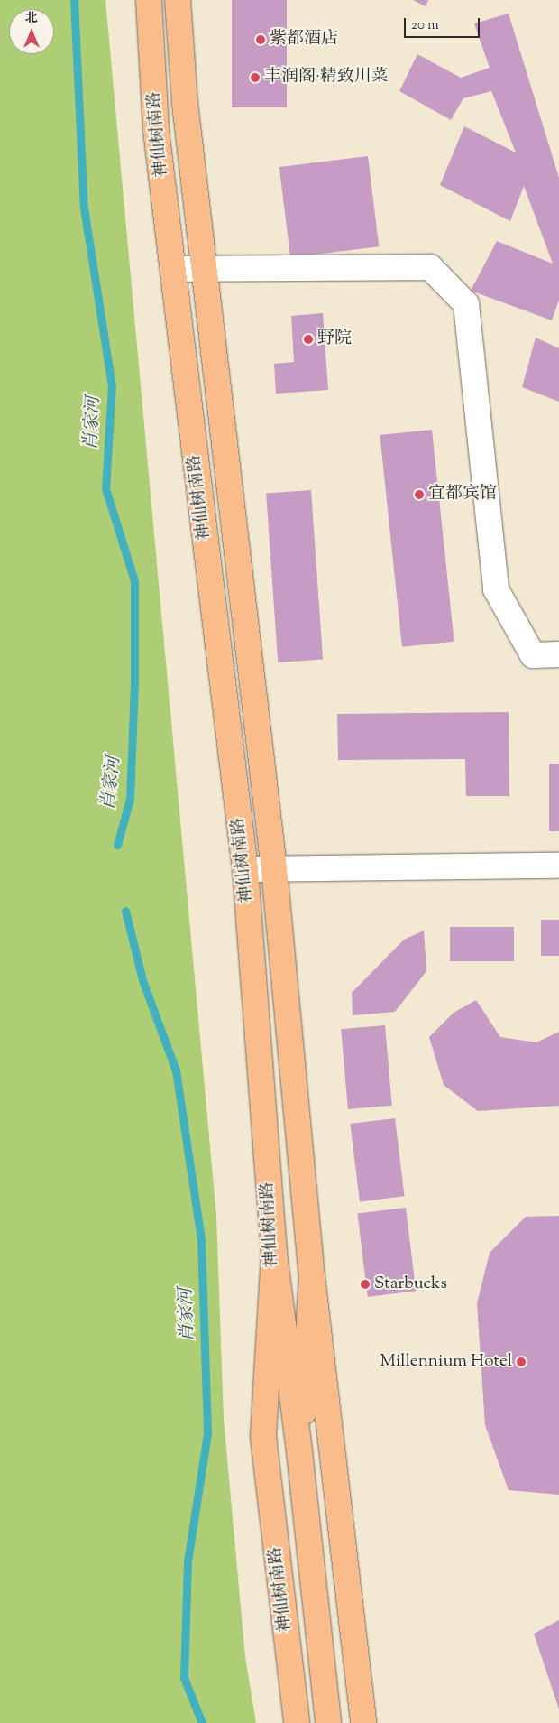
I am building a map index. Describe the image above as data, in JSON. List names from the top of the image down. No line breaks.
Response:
{"streets":{"main road":["神仙树南路"]},"water":["肖家河"],"places":["紫都酒店","丰润阁·精致川菜","野院","宜都宾馆","Starbucks","Millennium Hotel"],"scale_bar":"20 m","north":"top"}
